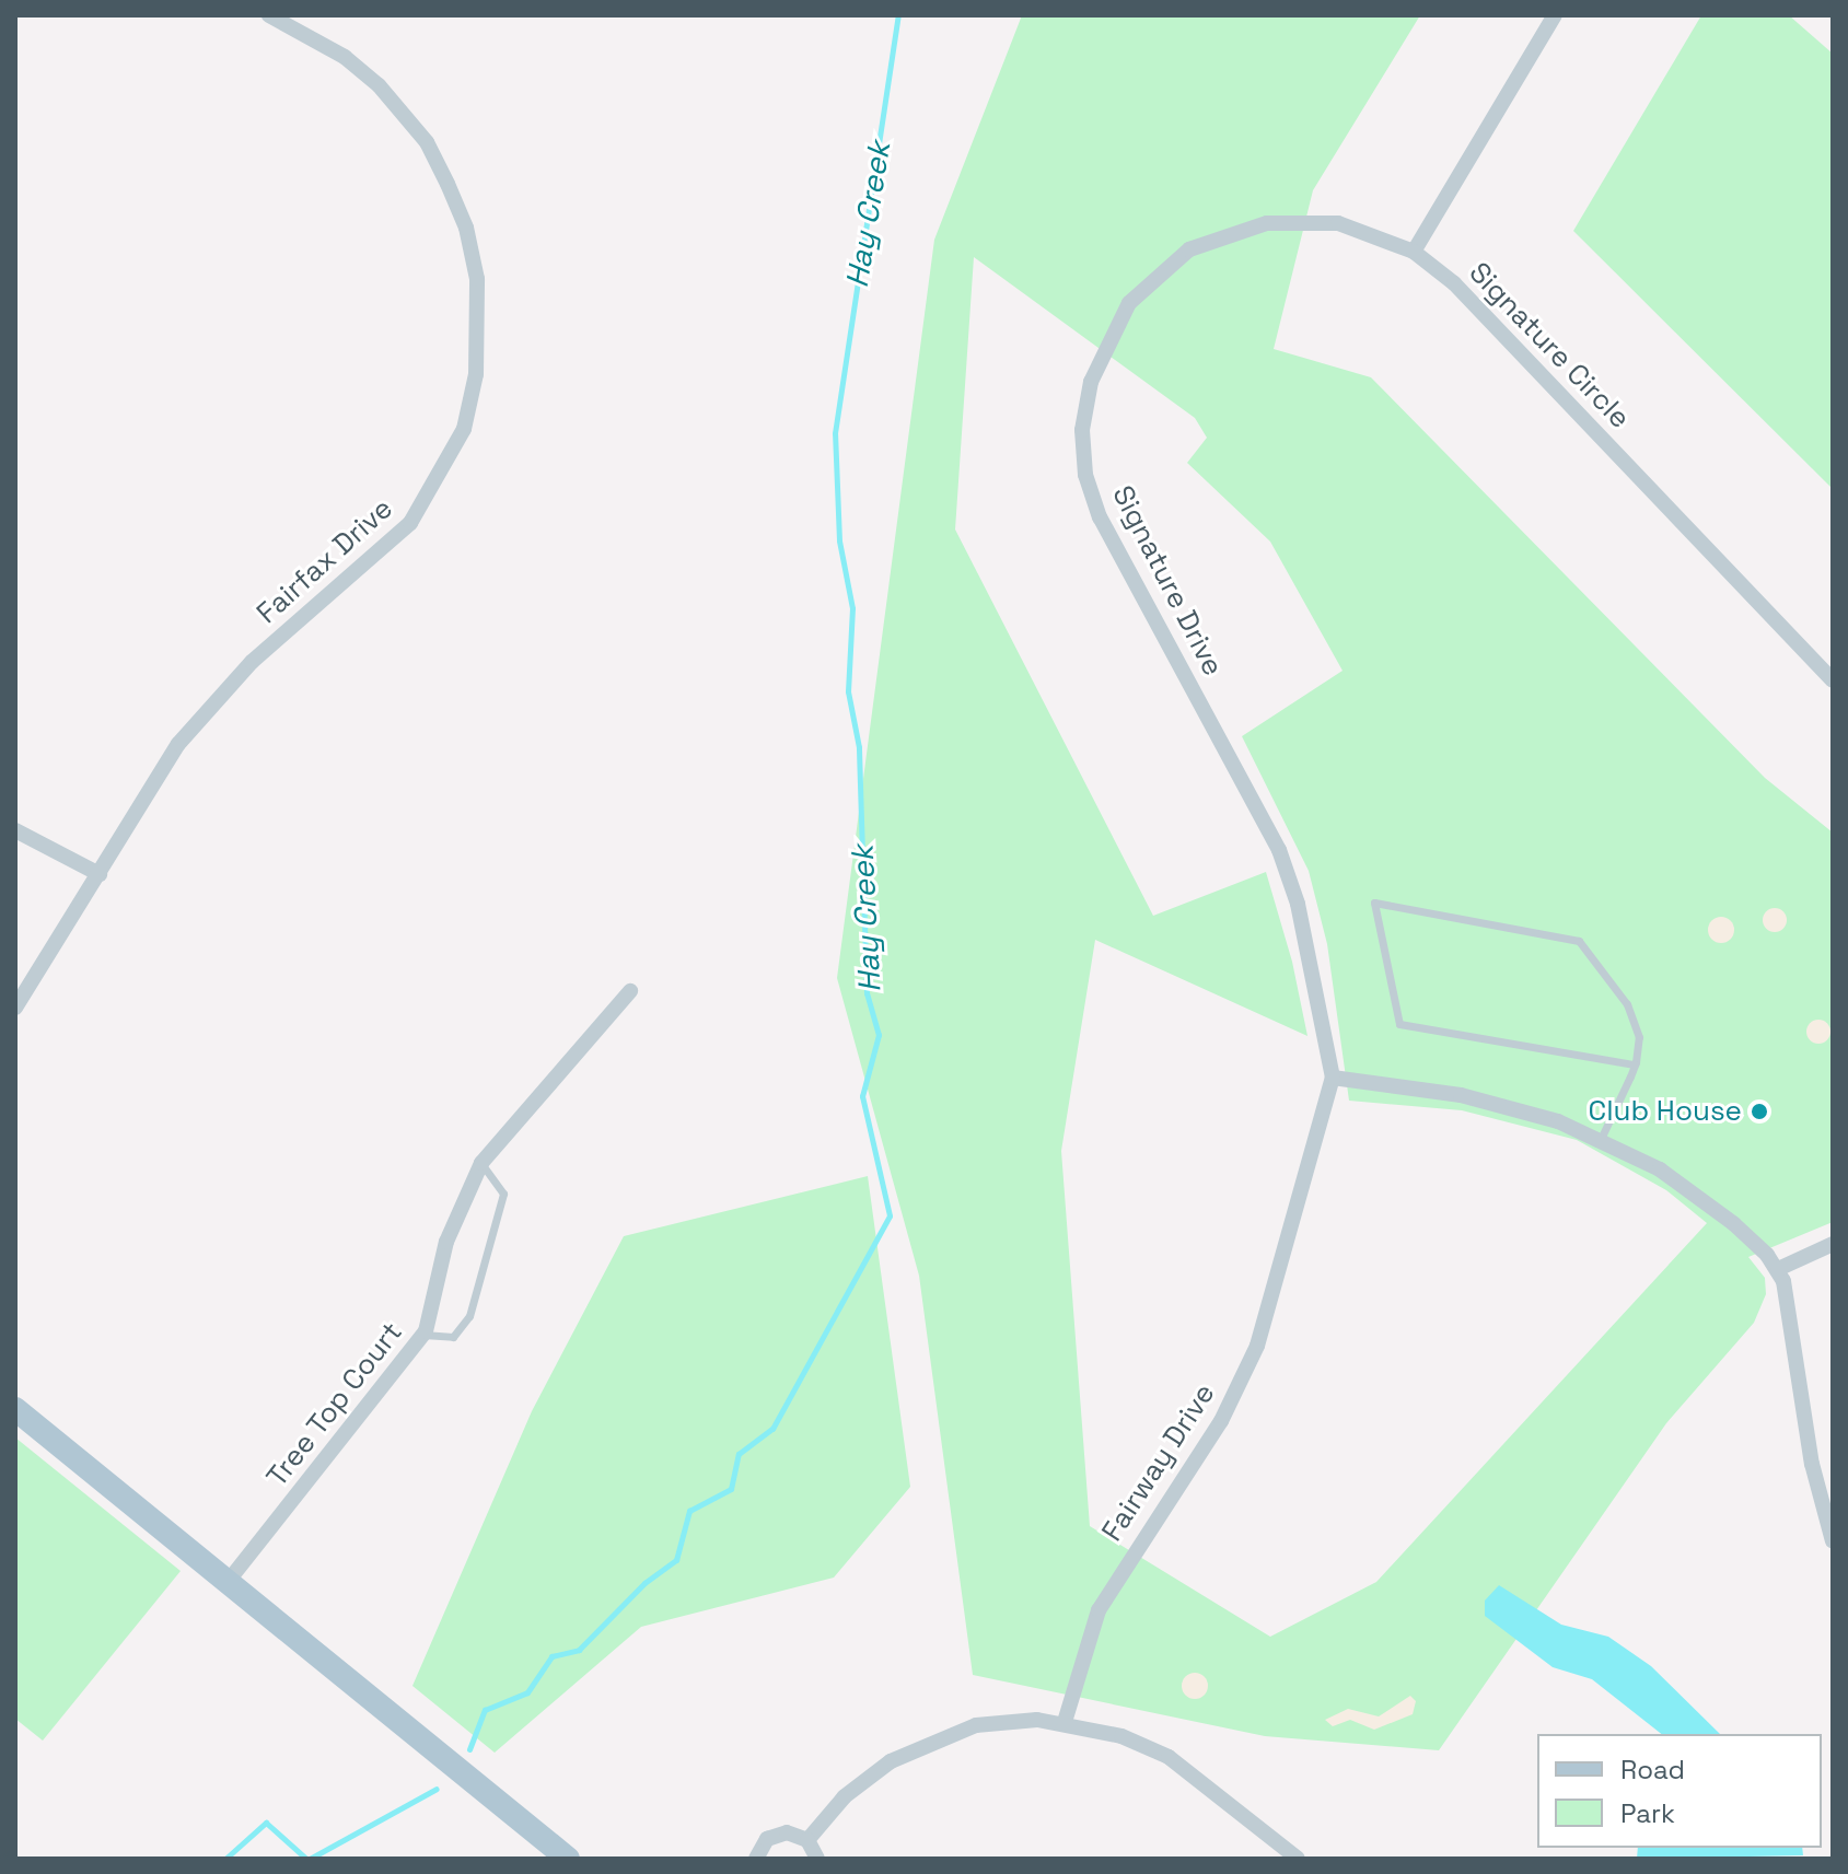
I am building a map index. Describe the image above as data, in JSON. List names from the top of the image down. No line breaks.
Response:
{"streets":{"street":["Signature Circle","Fairfax Drive","Signature Drive","Tree Top Court","Fairway Drive"]},"crossings":[["Signature Circle","Signature Drive"],["Signature Drive","Fairway Drive"]],"water":["Hay Creek"],"places":["Club House"],"legend":["Road","Park"]}
